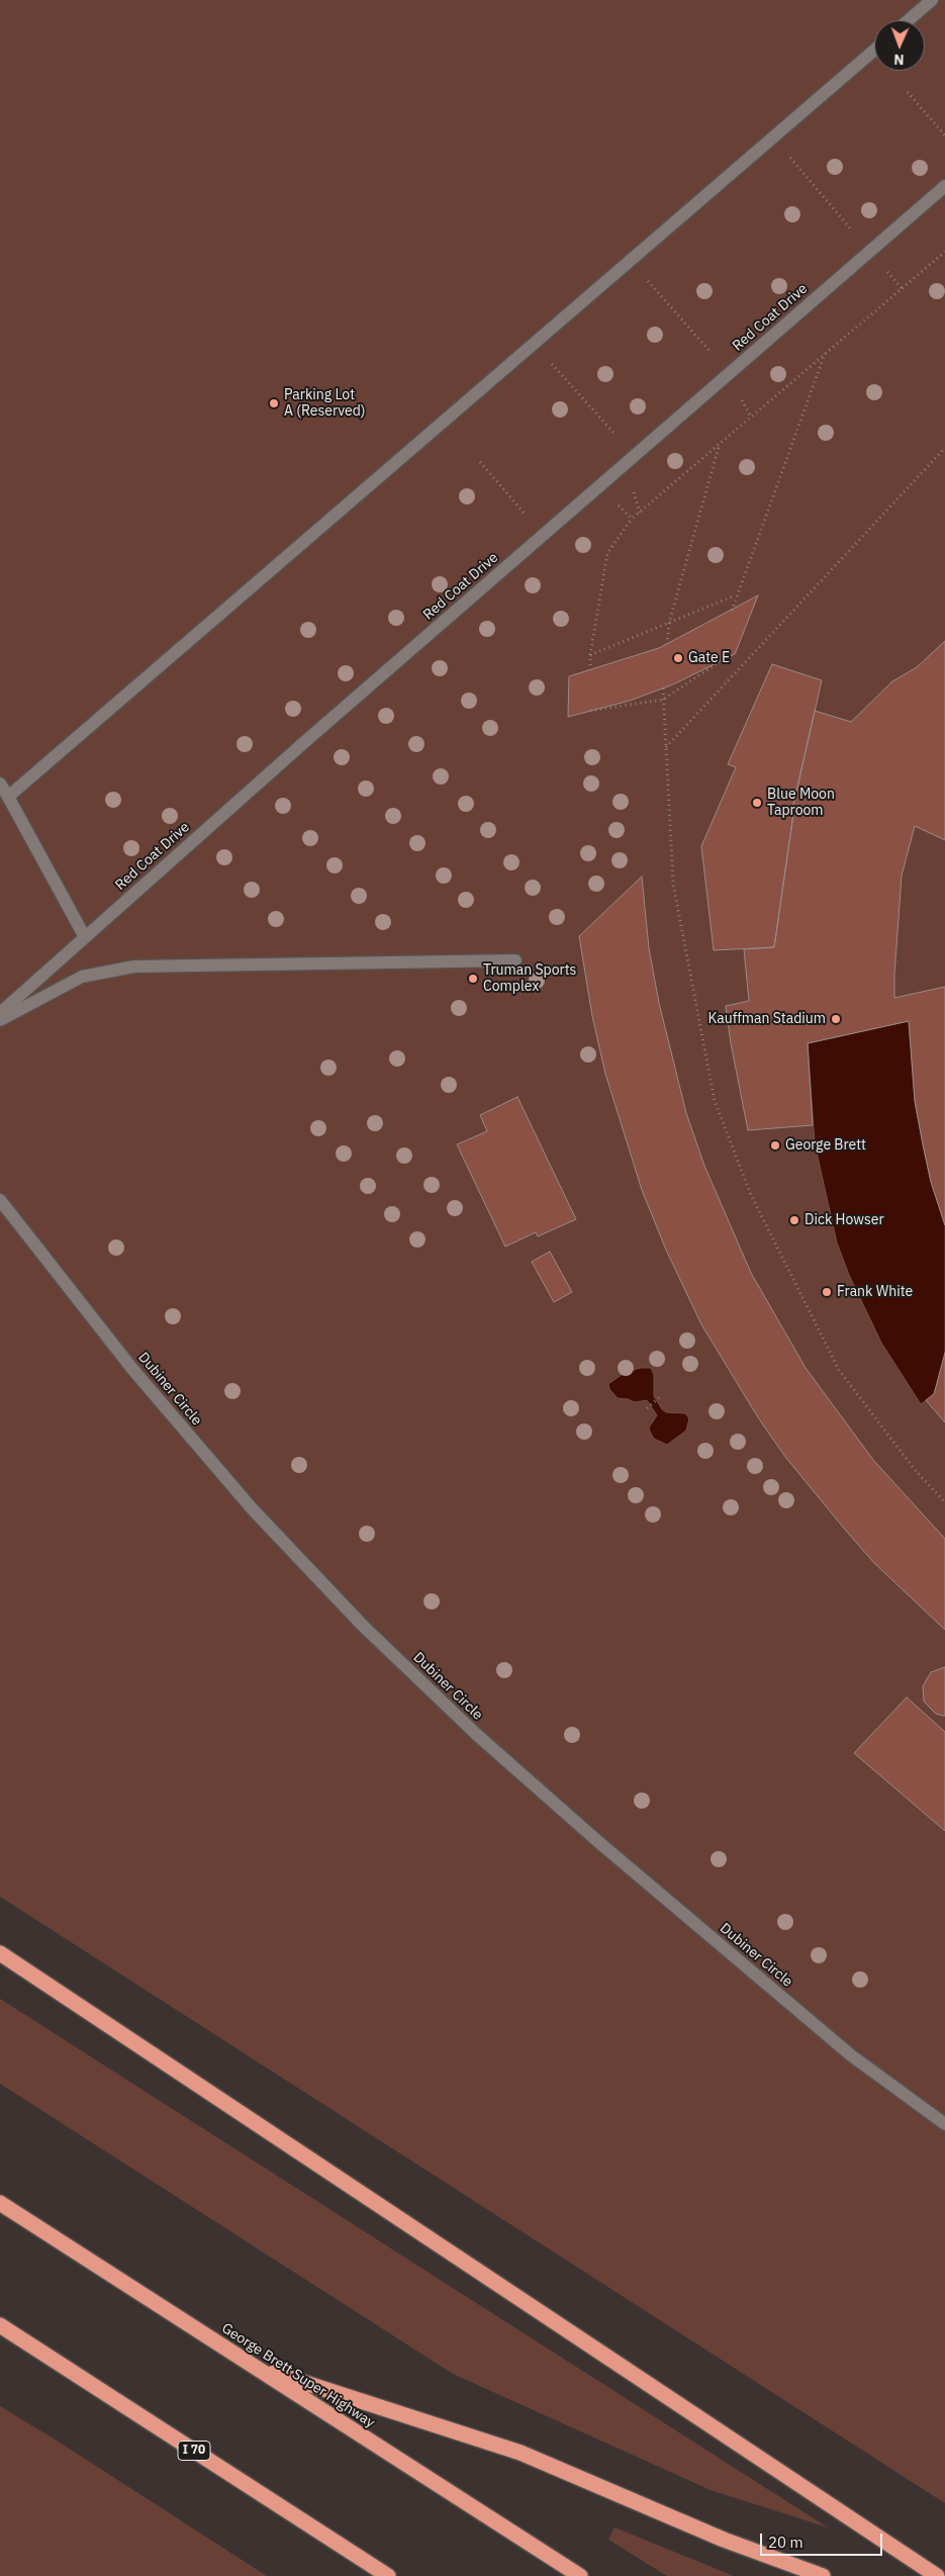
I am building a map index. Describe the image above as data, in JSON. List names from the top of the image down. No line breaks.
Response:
{"streets":{"highway":["George Brett Super Highway","I 70"],"street":["Red Coat Drive","Dubiner Circle"]},"places":["Parking Lot A (Reserved)","Gate E","Blue Moon Taproom","Truman Sports Complex","Kauffman Stadium","George Brett","Dick Howser","Frank White"],"scale_bar":"20 m","north":"bottom"}
